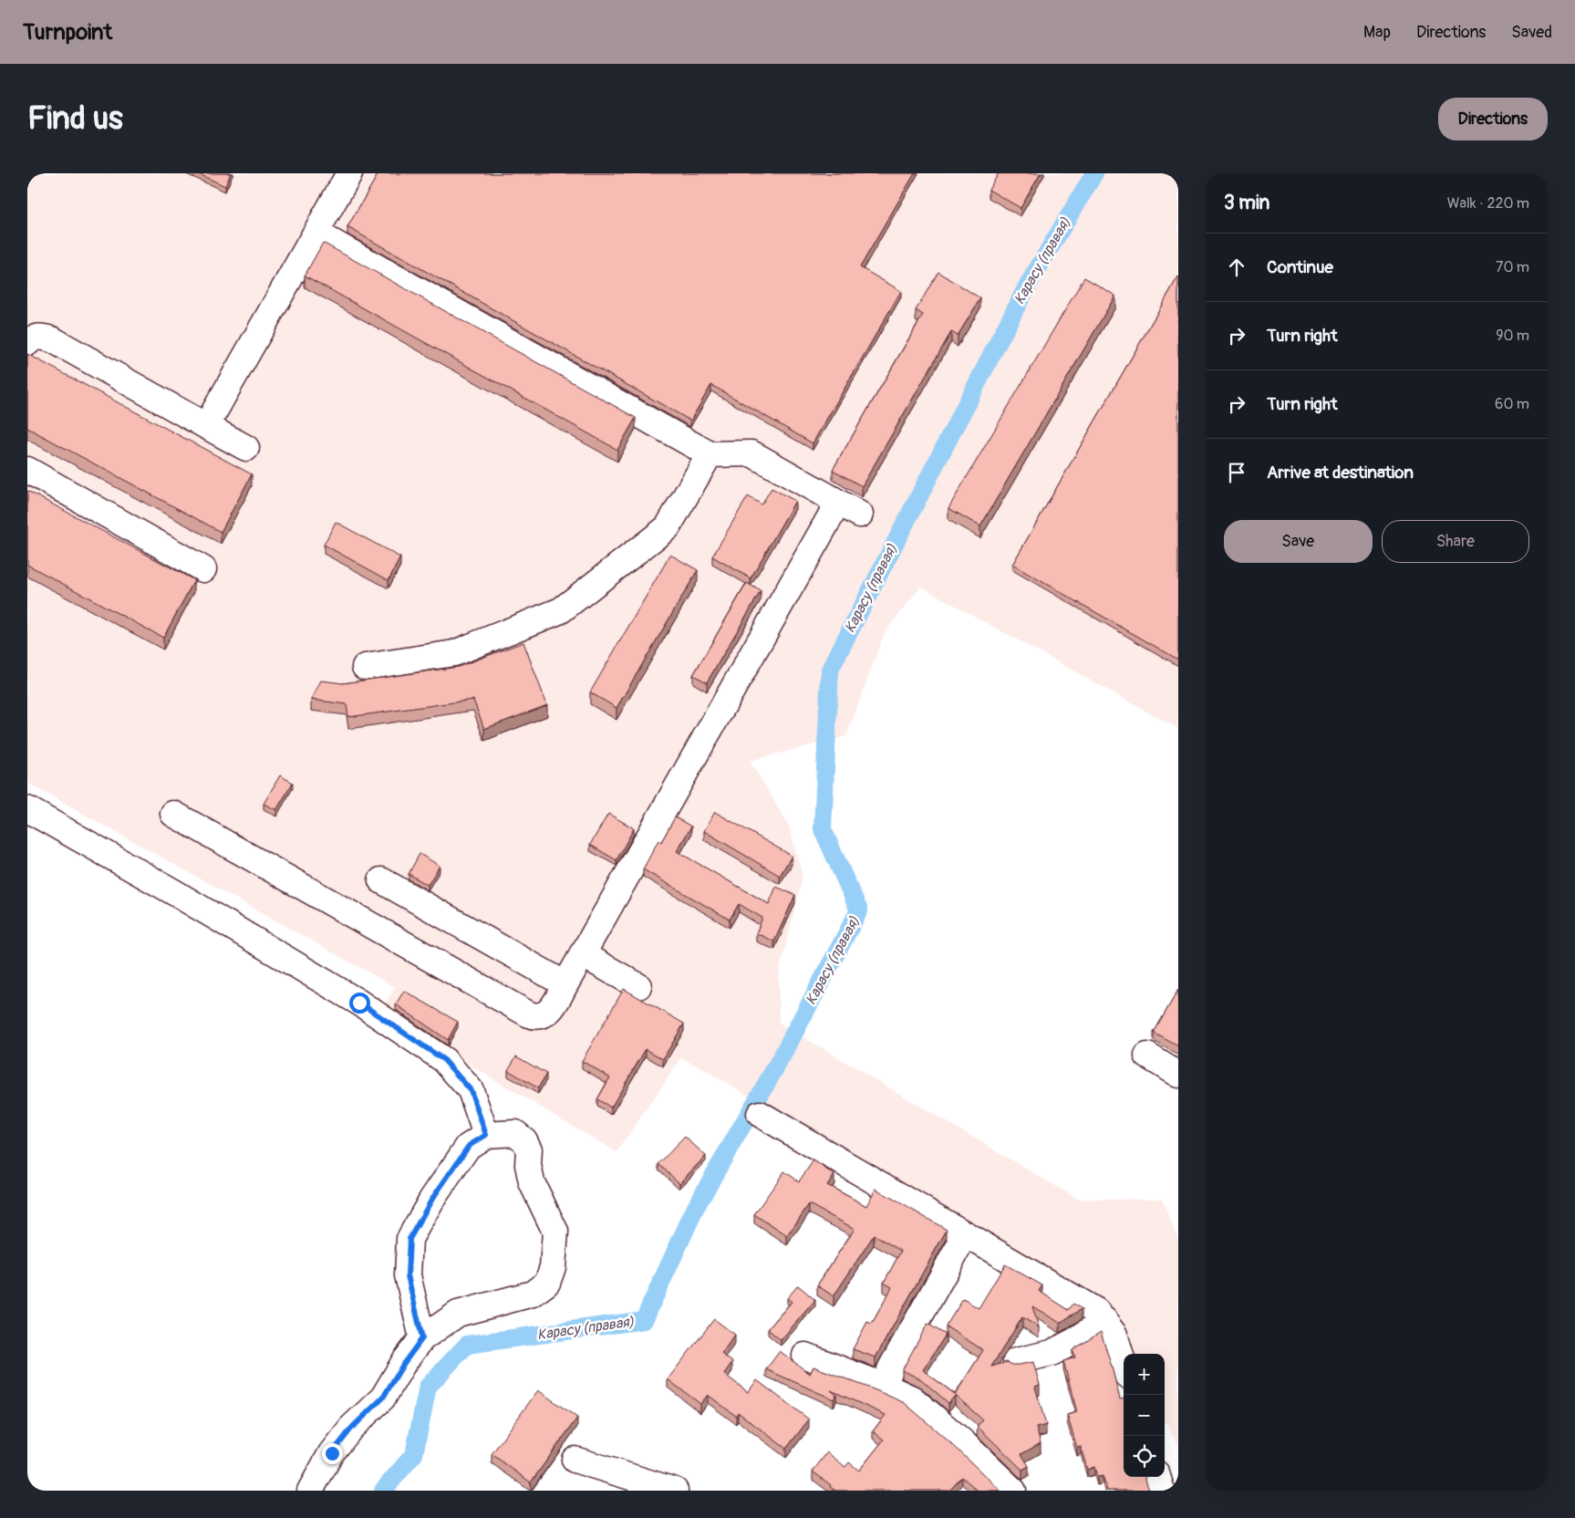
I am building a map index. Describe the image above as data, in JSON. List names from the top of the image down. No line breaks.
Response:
{"water":["Карасу (правая)"],"page":{"header":"Turnpoint","nav":["Map","Directions","Saved"],"buttons":["Directions",["Save","Share"]],"title":"Find us","heading":["3 min","Walk · 220 m"],"list":[["Continue","70 m"],["Turn right","90 m"],["Turn right","60 m"],"Arrive at destination"],"map_buttons":["+","−"]}}
